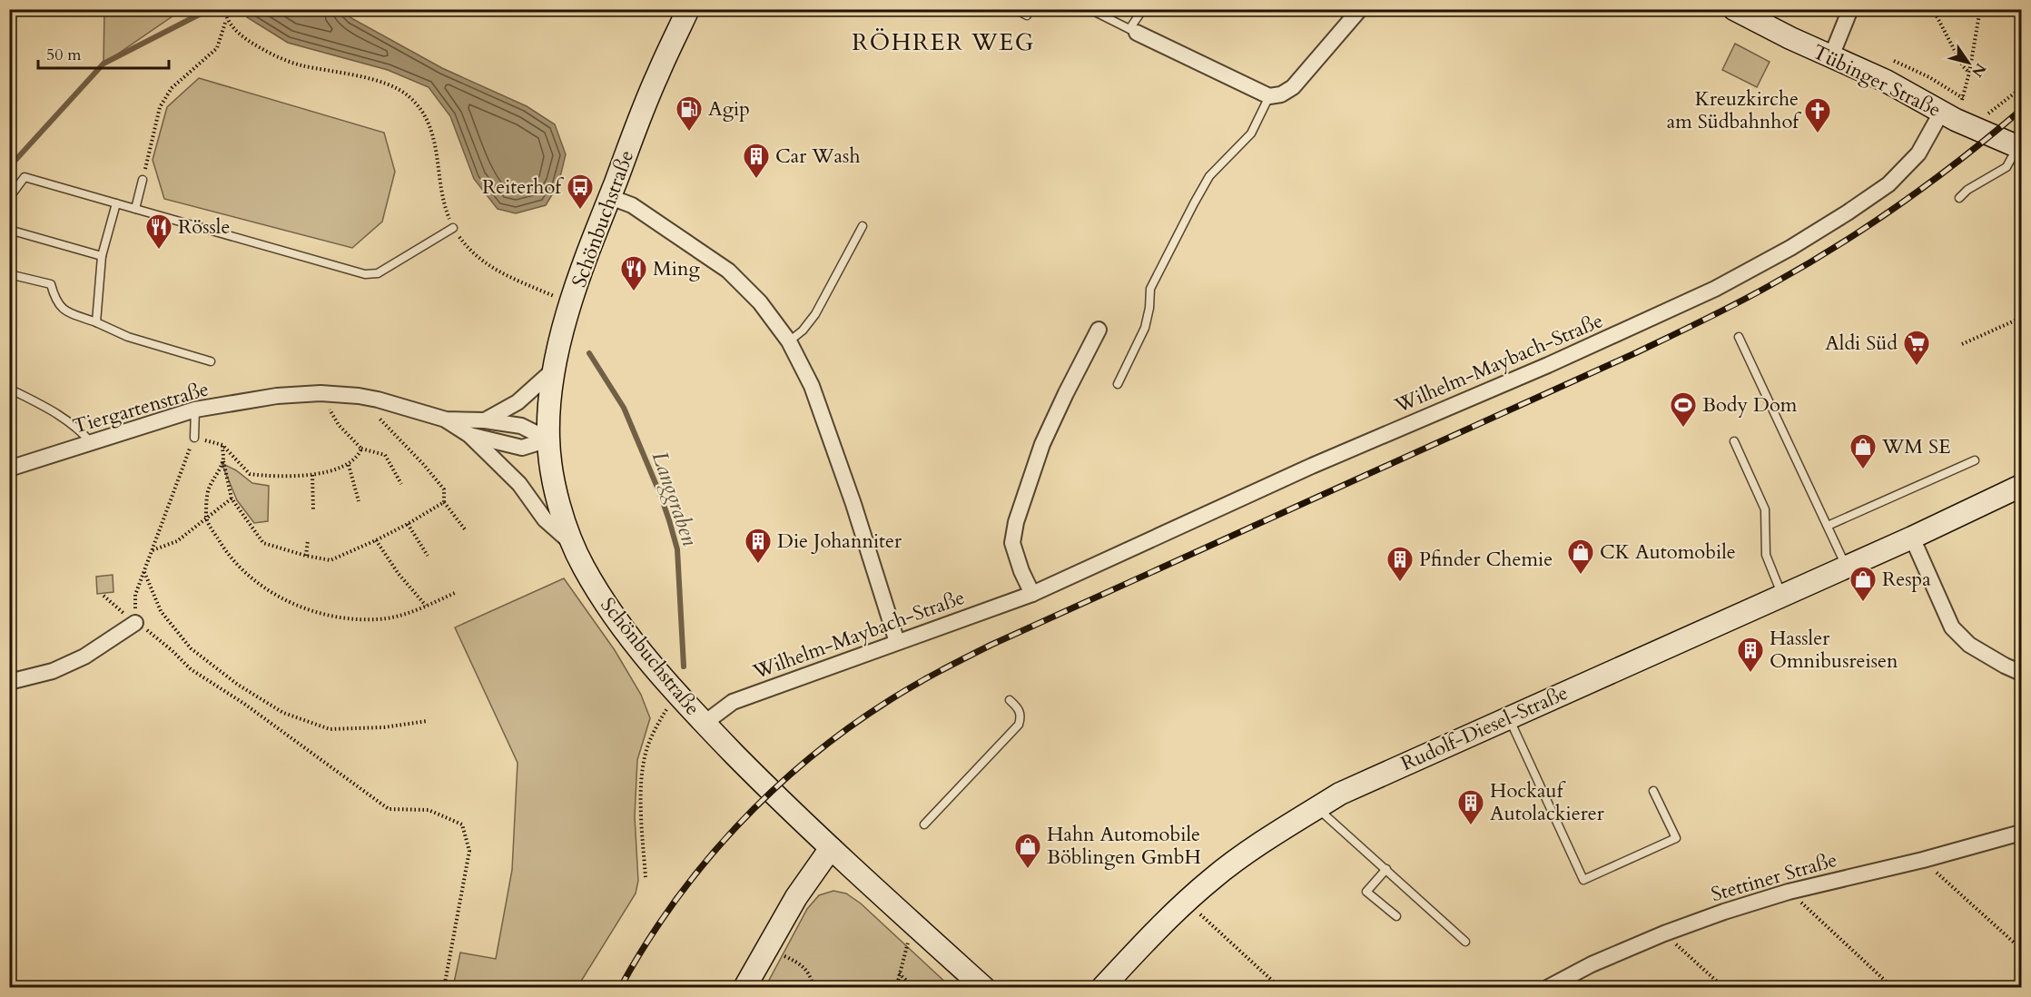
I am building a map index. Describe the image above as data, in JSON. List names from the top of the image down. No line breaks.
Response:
{"streets":{"street":["Tübinger Straße","Schönbuchstraße","Wilhelm-Maybach-Straße","Tiergartenstraße","Rudolf-Diesel-Straße","Stettiner Straße"]},"crossings":[["Tübinger Straße","Wilhelm-Maybach-Straße"],["Schönbuchstraße","Wilhelm-Maybach-Straße"],["Schönbuchstraße","Tiergartenstraße"]],"districts":["RÖHRER WEG"],"water":["Langgraben"],"places":{"fuel station":["Agip"],"church":["Kreuzkirche am Südbahnhof"],"building":["Car Wash","Die Johanniter","Pfinder Chemie","Hassler Omnibusreisen","Hockauf Autolackierer"],"bus stop":["Reiterhof"],"restaurant":["Rössle","Ming"],"supermarket":["Aldi Süd"],"sports":["Body Dom"],"shop":["WM SE","CK Automobile","Respa","Hahn Automobile Böblingen GmbH"]},"scale_bar":"50 m","north":"bottom right"}
